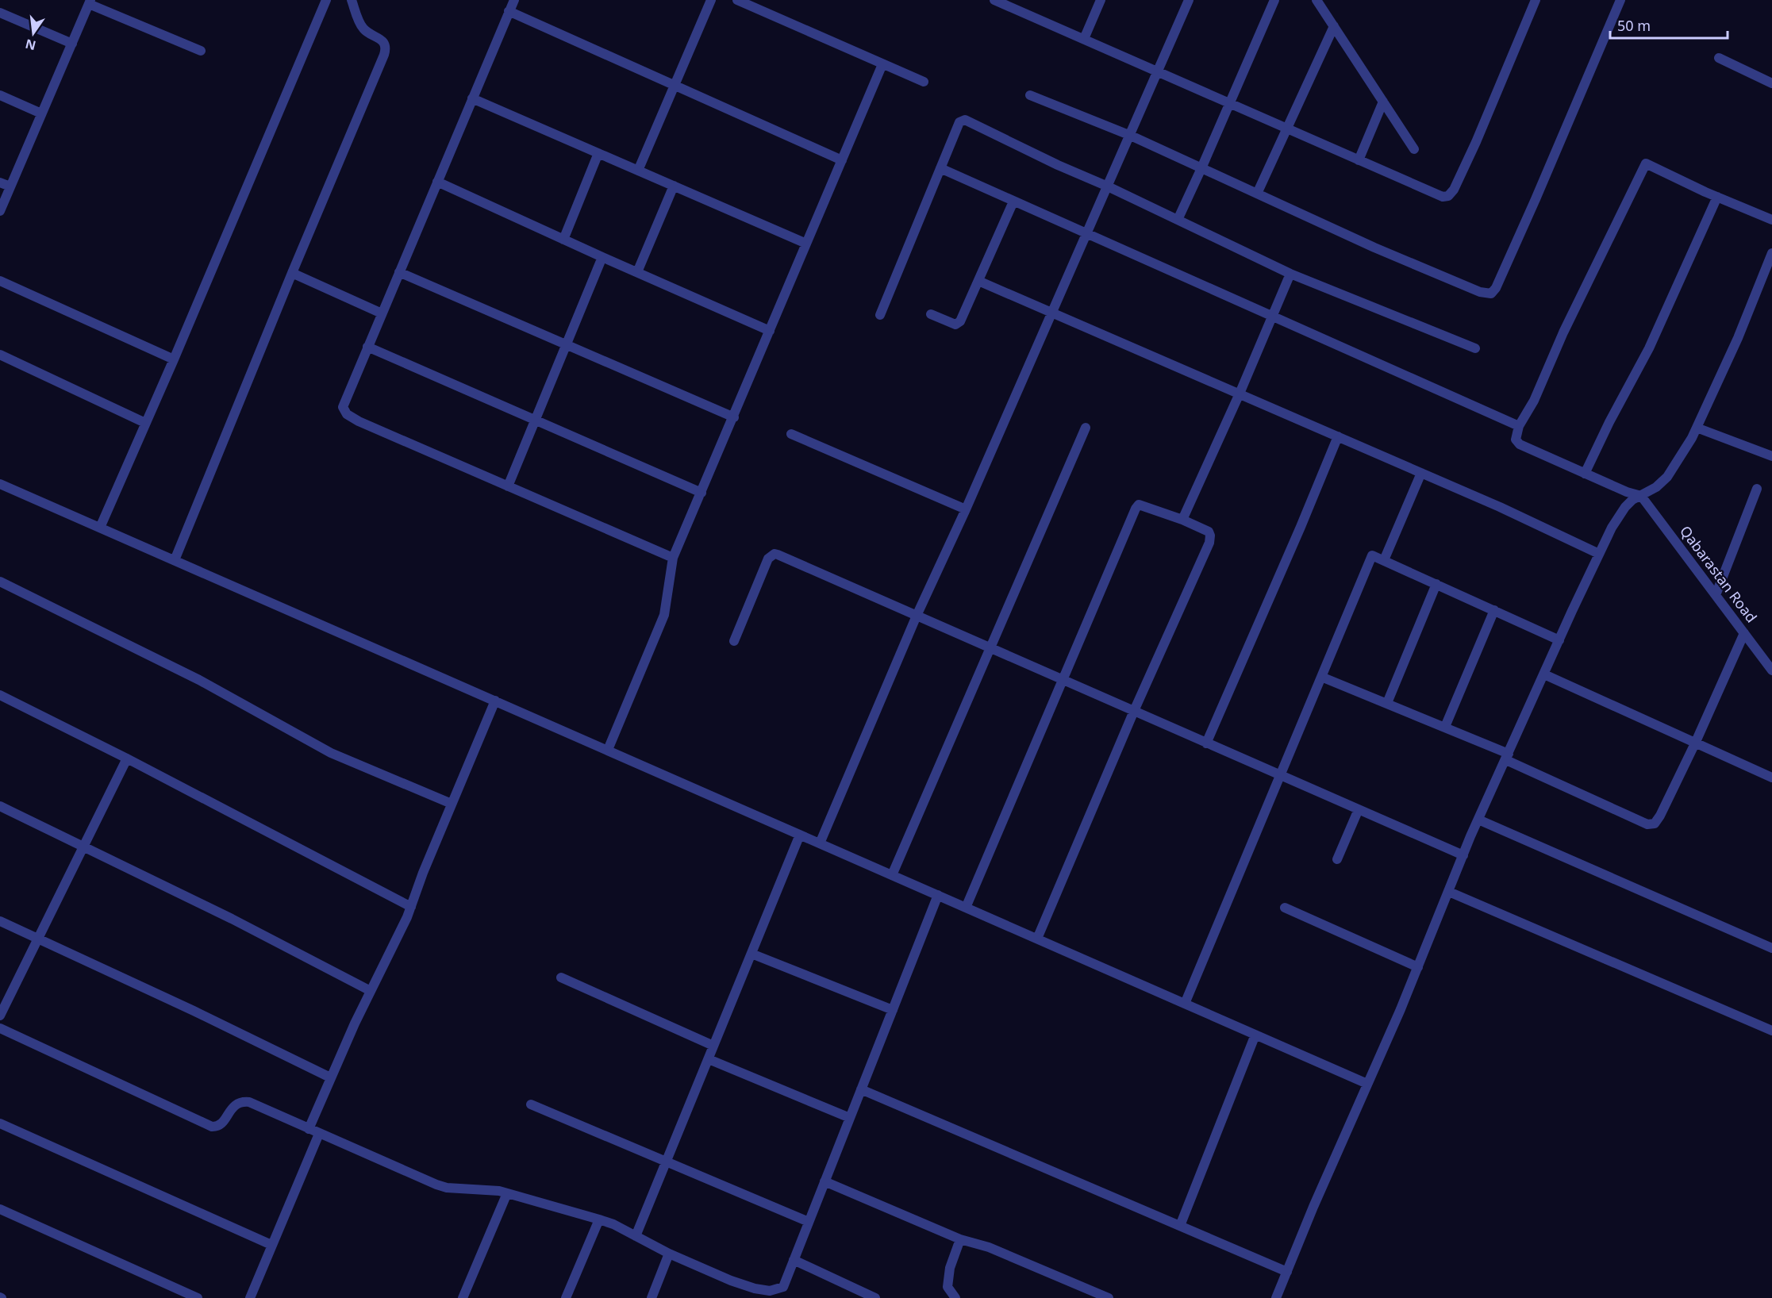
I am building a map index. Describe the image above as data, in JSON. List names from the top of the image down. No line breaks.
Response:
{"streets":{"street":["Qabarastan Road"]},"scale_bar":"50 m","north":"bottom"}
